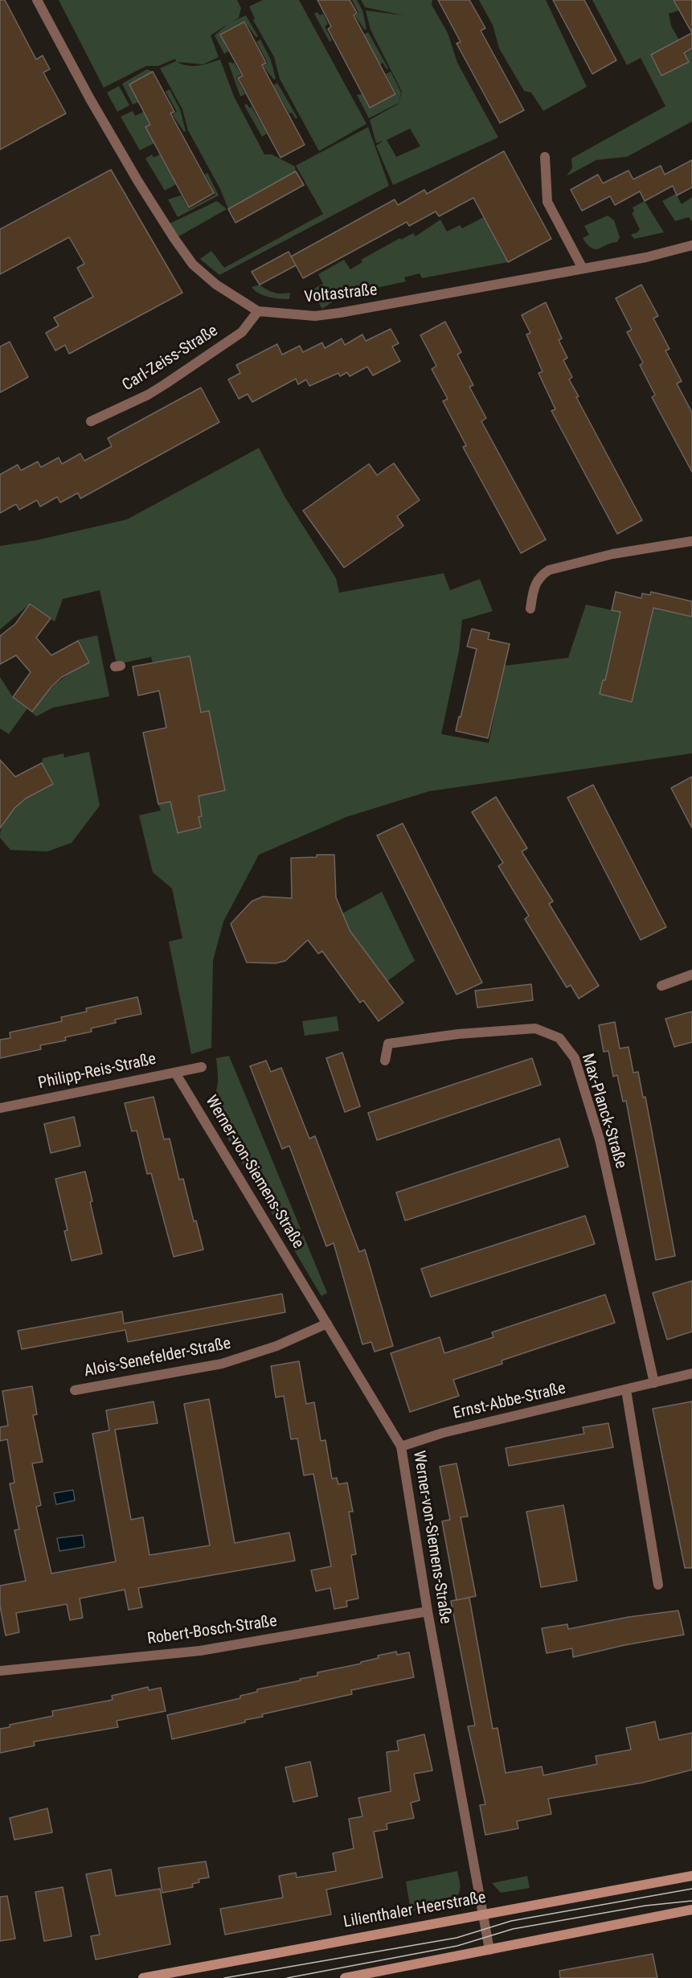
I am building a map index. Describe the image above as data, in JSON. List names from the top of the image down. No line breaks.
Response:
{"streets":{"main road":["Lilienthaler Heerstraße"],"street":["Voltastraße","Carl-Zeiss-Straße","Philipp-Reis-Straße","Max-Planck-Straße","Werner-von-Siemens-Straße","Alois-Senefelder-Straße","Ernst-Abbe-Straße","Robert-Bosch-Straße"]},"crossings":[["Voltastraße","Carl-Zeiss-Straße"],["Philipp-Reis-Straße","Werner-von-Siemens-Straße"],["Max-Planck-Straße","Ernst-Abbe-Straße"],["Werner-von-Siemens-Straße","Alois-Senefelder-Straße"],["Werner-von-Siemens-Straße","Ernst-Abbe-Straße"],["Werner-von-Siemens-Straße","Robert-Bosch-Straße"],["Werner-von-Siemens-Straße","Lilienthaler Heerstraße"]]}
